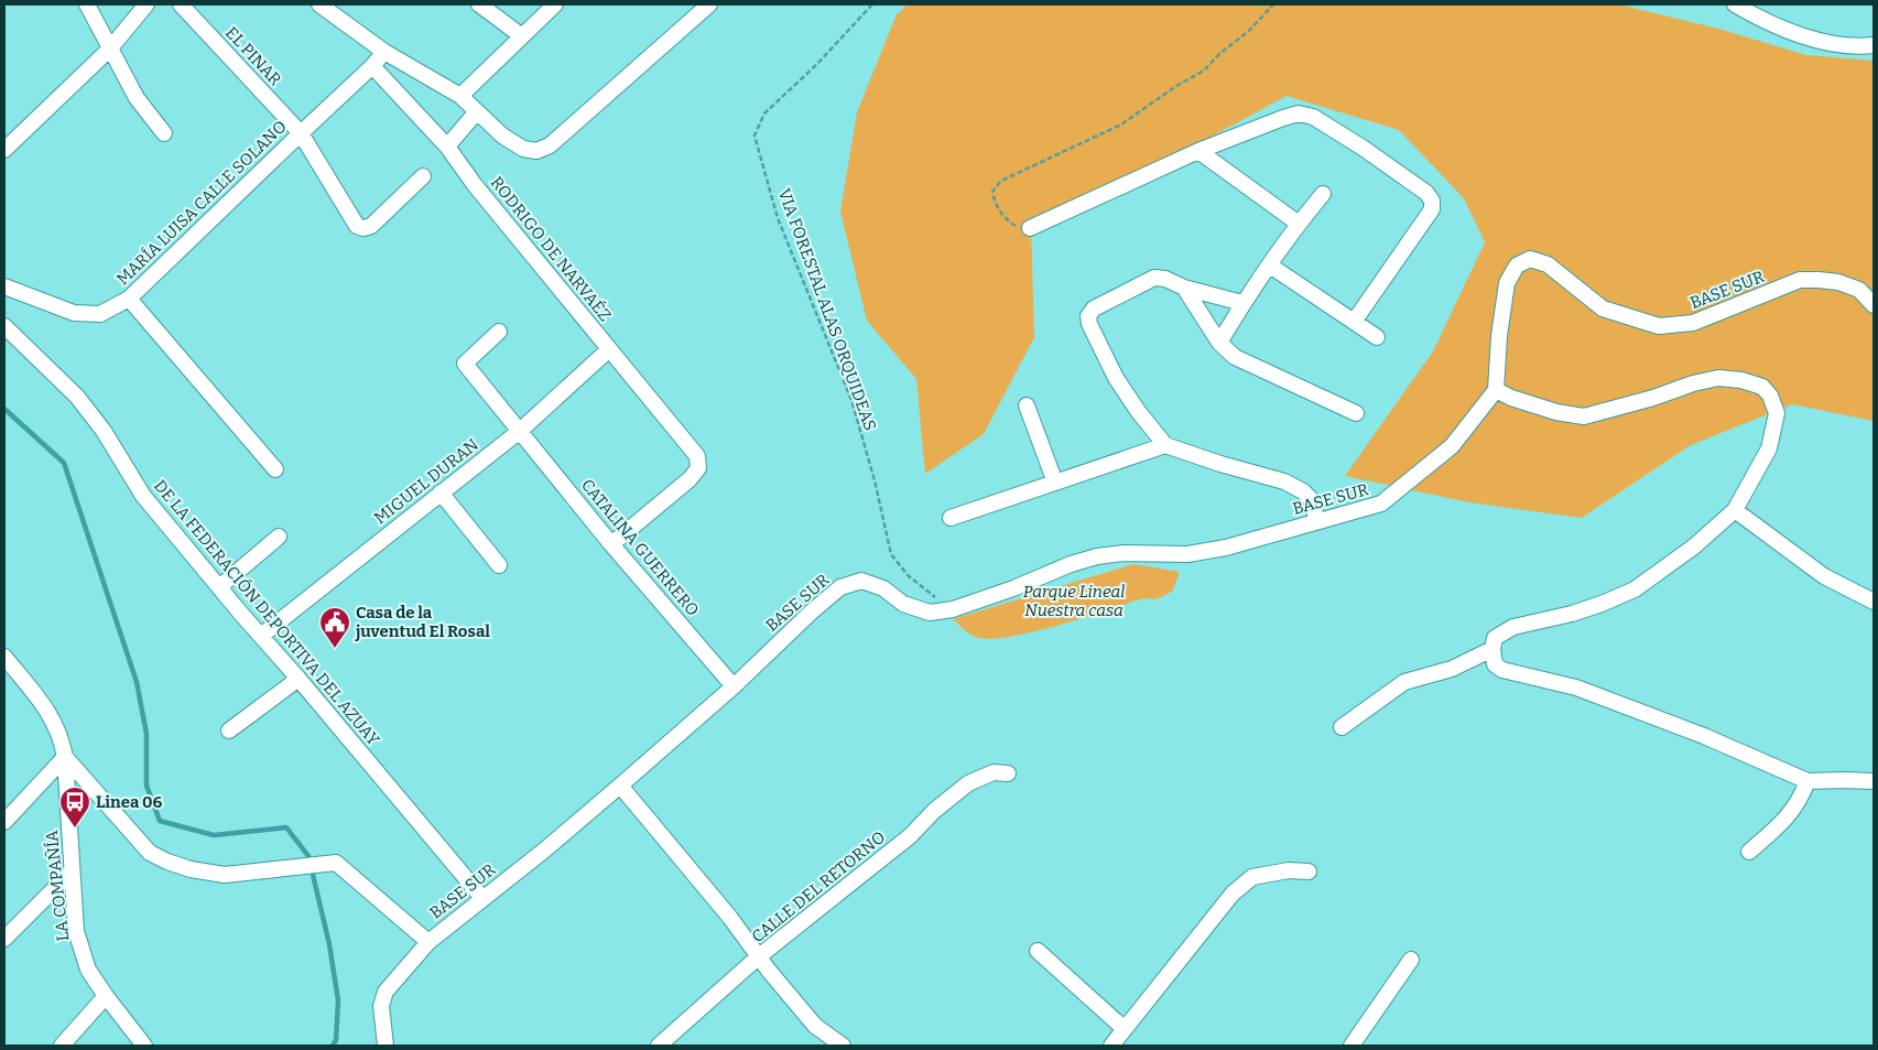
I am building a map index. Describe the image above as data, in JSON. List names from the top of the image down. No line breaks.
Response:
{"streets":{"street":["EL PINAR","MARÍA LUISA CALLE SOLANO","RODRIGO DE NARVAÉZ","BASE SUR","MIGUEL DURAN","CATALINA GUERRERO","DE LA FEDERACIÓN DEPORTIVA DEL AZUAY","LA COMPAÑÍA","CALLE DEL RETORNO"],"path":["VIA FORESTAL ALAS ORQUIDEAS"]},"crossings":[["EL PINAR","MARÍA LUISA CALLE SOLANO"],["MARÍA LUISA CALLE SOLANO","RODRIGO DE NARVAÉZ"],["RODRIGO DE NARVAÉZ","MIGUEL DURAN"],["RODRIGO DE NARVAÉZ","CATALINA GUERRERO"],["BASE SUR","VIA FORESTAL ALAS ORQUIDEAS"],["BASE SUR","CATALINA GUERRERO"],["BASE SUR","DE LA FEDERACIÓN DEPORTIVA DEL AZUAY"],["MIGUEL DURAN","CATALINA GUERRERO"],["MIGUEL DURAN","DE LA FEDERACIÓN DEPORTIVA DEL AZUAY"]],"parks":["Parque Lineal Nuestra casa"],"places":{"public building":["Casa de la juventud El Rosal"],"bus stop":["Linea 06"]}}
